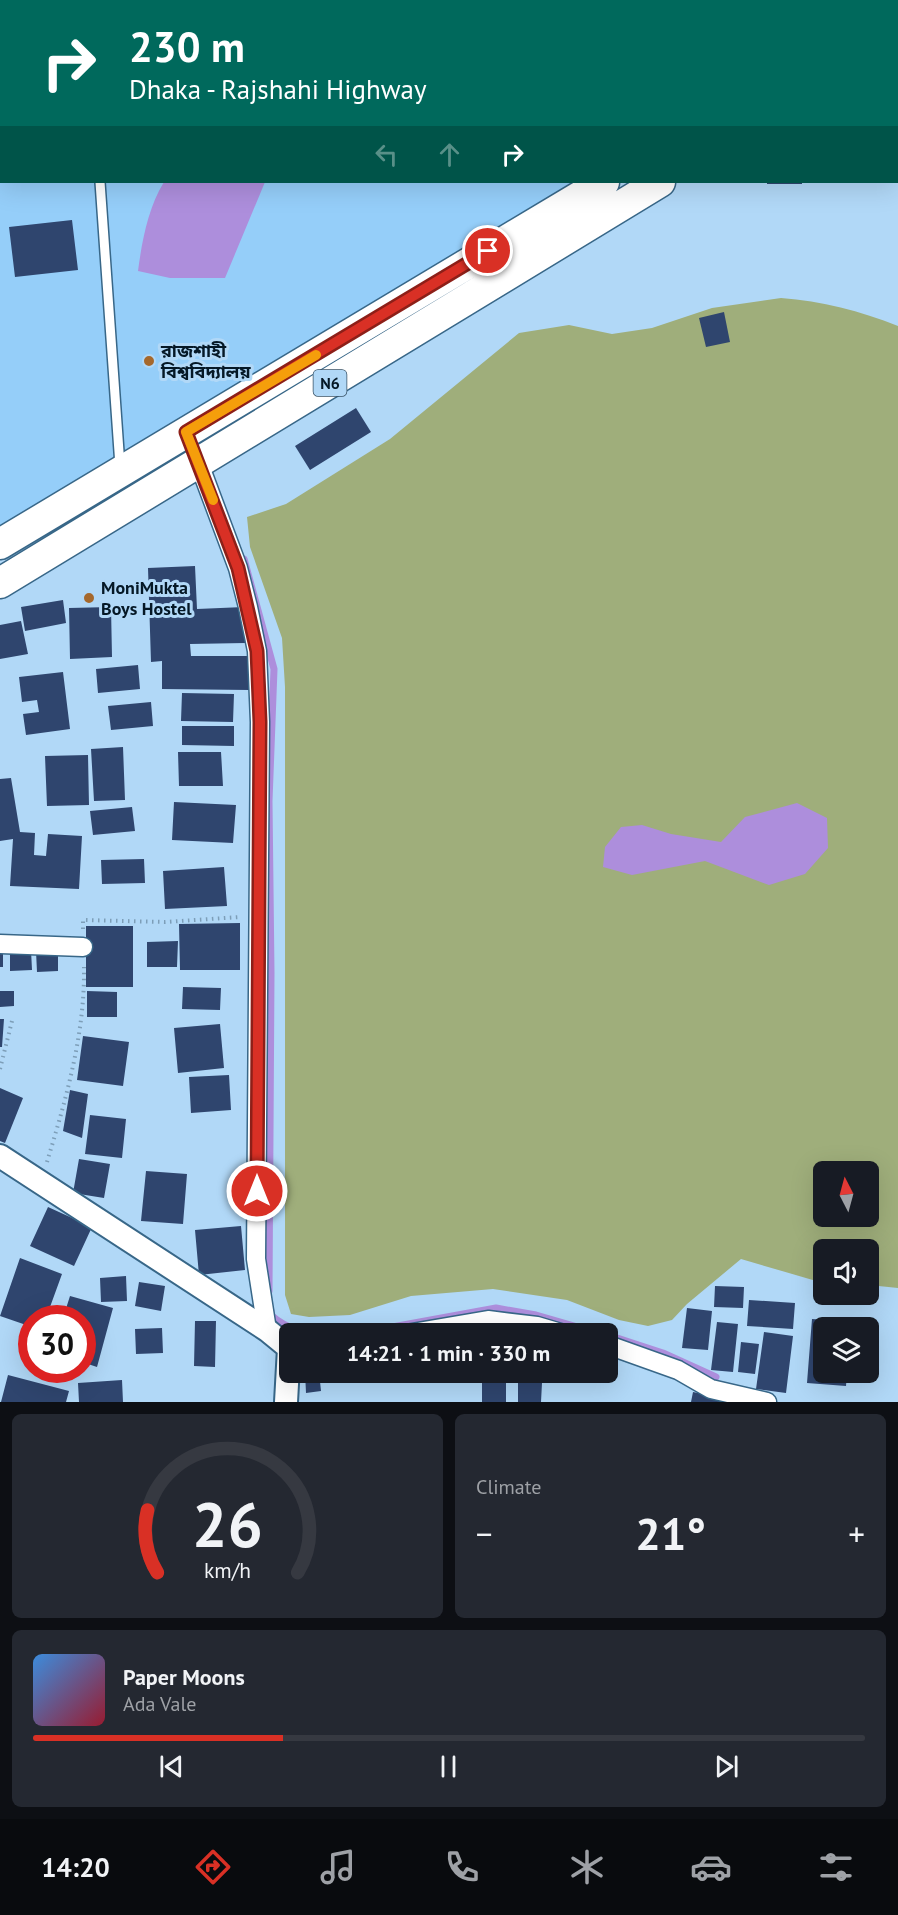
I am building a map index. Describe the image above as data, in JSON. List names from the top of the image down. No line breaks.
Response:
{"streets":{"highway":["N6"]},"places":["রাজশাহী বিশ্ববিদ্যালয়","MoniMukta Boys Hostel"],"north":"top","page":{"turn":["230 m","Dhaka - Rajshahi Highway"],"limit":"30","trip":"14:21 · 1 min · 330 m","tile":"Climate","heat":["−","21°","+"],"song":["Paper Moons","Ada Vale"],"tabs":"14:20","gauge":["26","km/h"]}}
